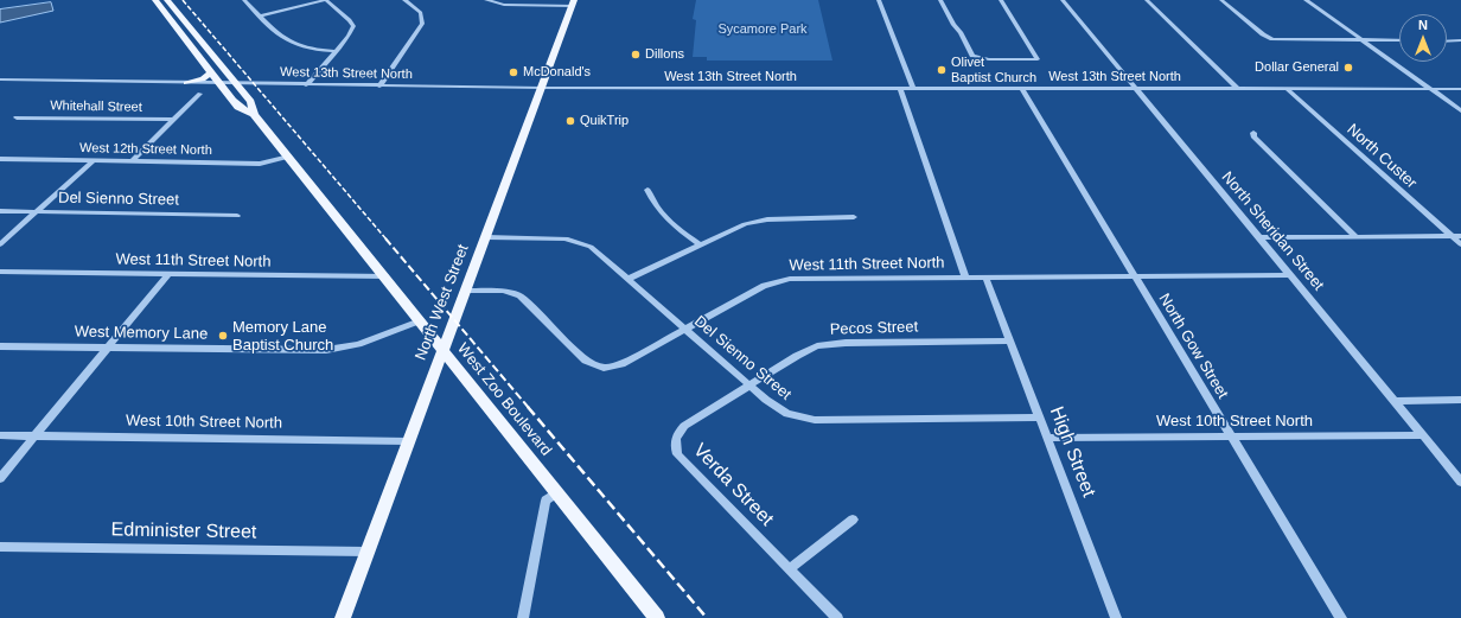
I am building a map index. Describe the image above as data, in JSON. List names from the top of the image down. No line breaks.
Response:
{"streets":{"main road":["North West Street","West Zoo Boulevard"],"street":["West 13th Street North","Whitehall Street","West 12th Street North","North Custer","Del Sienno Street","North Sheridan Street","West 11th Street North","Pecos Street","West Memory Lane","North Gow Street","West 10th Street North","High Street","Verda Street","Edminister Street"]},"crossings":[["West 13th Street North","North Custer"],["West 13th Street North","North Sheridan Street"],["West 13th Street North","North West Street"],["West 13th Street North","North Gow Street"],["West 13th Street North","West Zoo Boulevard"],["West 12th Street North","West Zoo Boulevard"],["Del Sienno Street","West 11th Street North"],["Del Sienno Street","North West Street"],["Del Sienno Street","Pecos Street"],["Del Sienno Street","High Street"],["Del Sienno Street","Verda Street"],["North Sheridan Street","West 11th Street North"],["North Sheridan Street","West 10th Street North"],["West 11th Street North","North West Street"],["West 11th Street North","North Gow Street"],["West 11th Street North","West Zoo Boulevard"],["West 11th Street North","High Street"],["North West Street","West Zoo Boulevard"],["North West Street","West 10th Street North"],["North West Street","Edminister Street"],["Pecos Street","High Street"],["Pecos Street","Verda Street"],["West Memory Lane","West Zoo Boulevard"],["North Gow Street","West 10th Street North"],["West 10th Street North","High Street"]],"parks":["Sycamore Park"],"places":["Dillons","Dollar General","Olivet Baptist Church","McDonald's","QuikTrip","Memory Lane Baptist Church"],"north":"top"}
